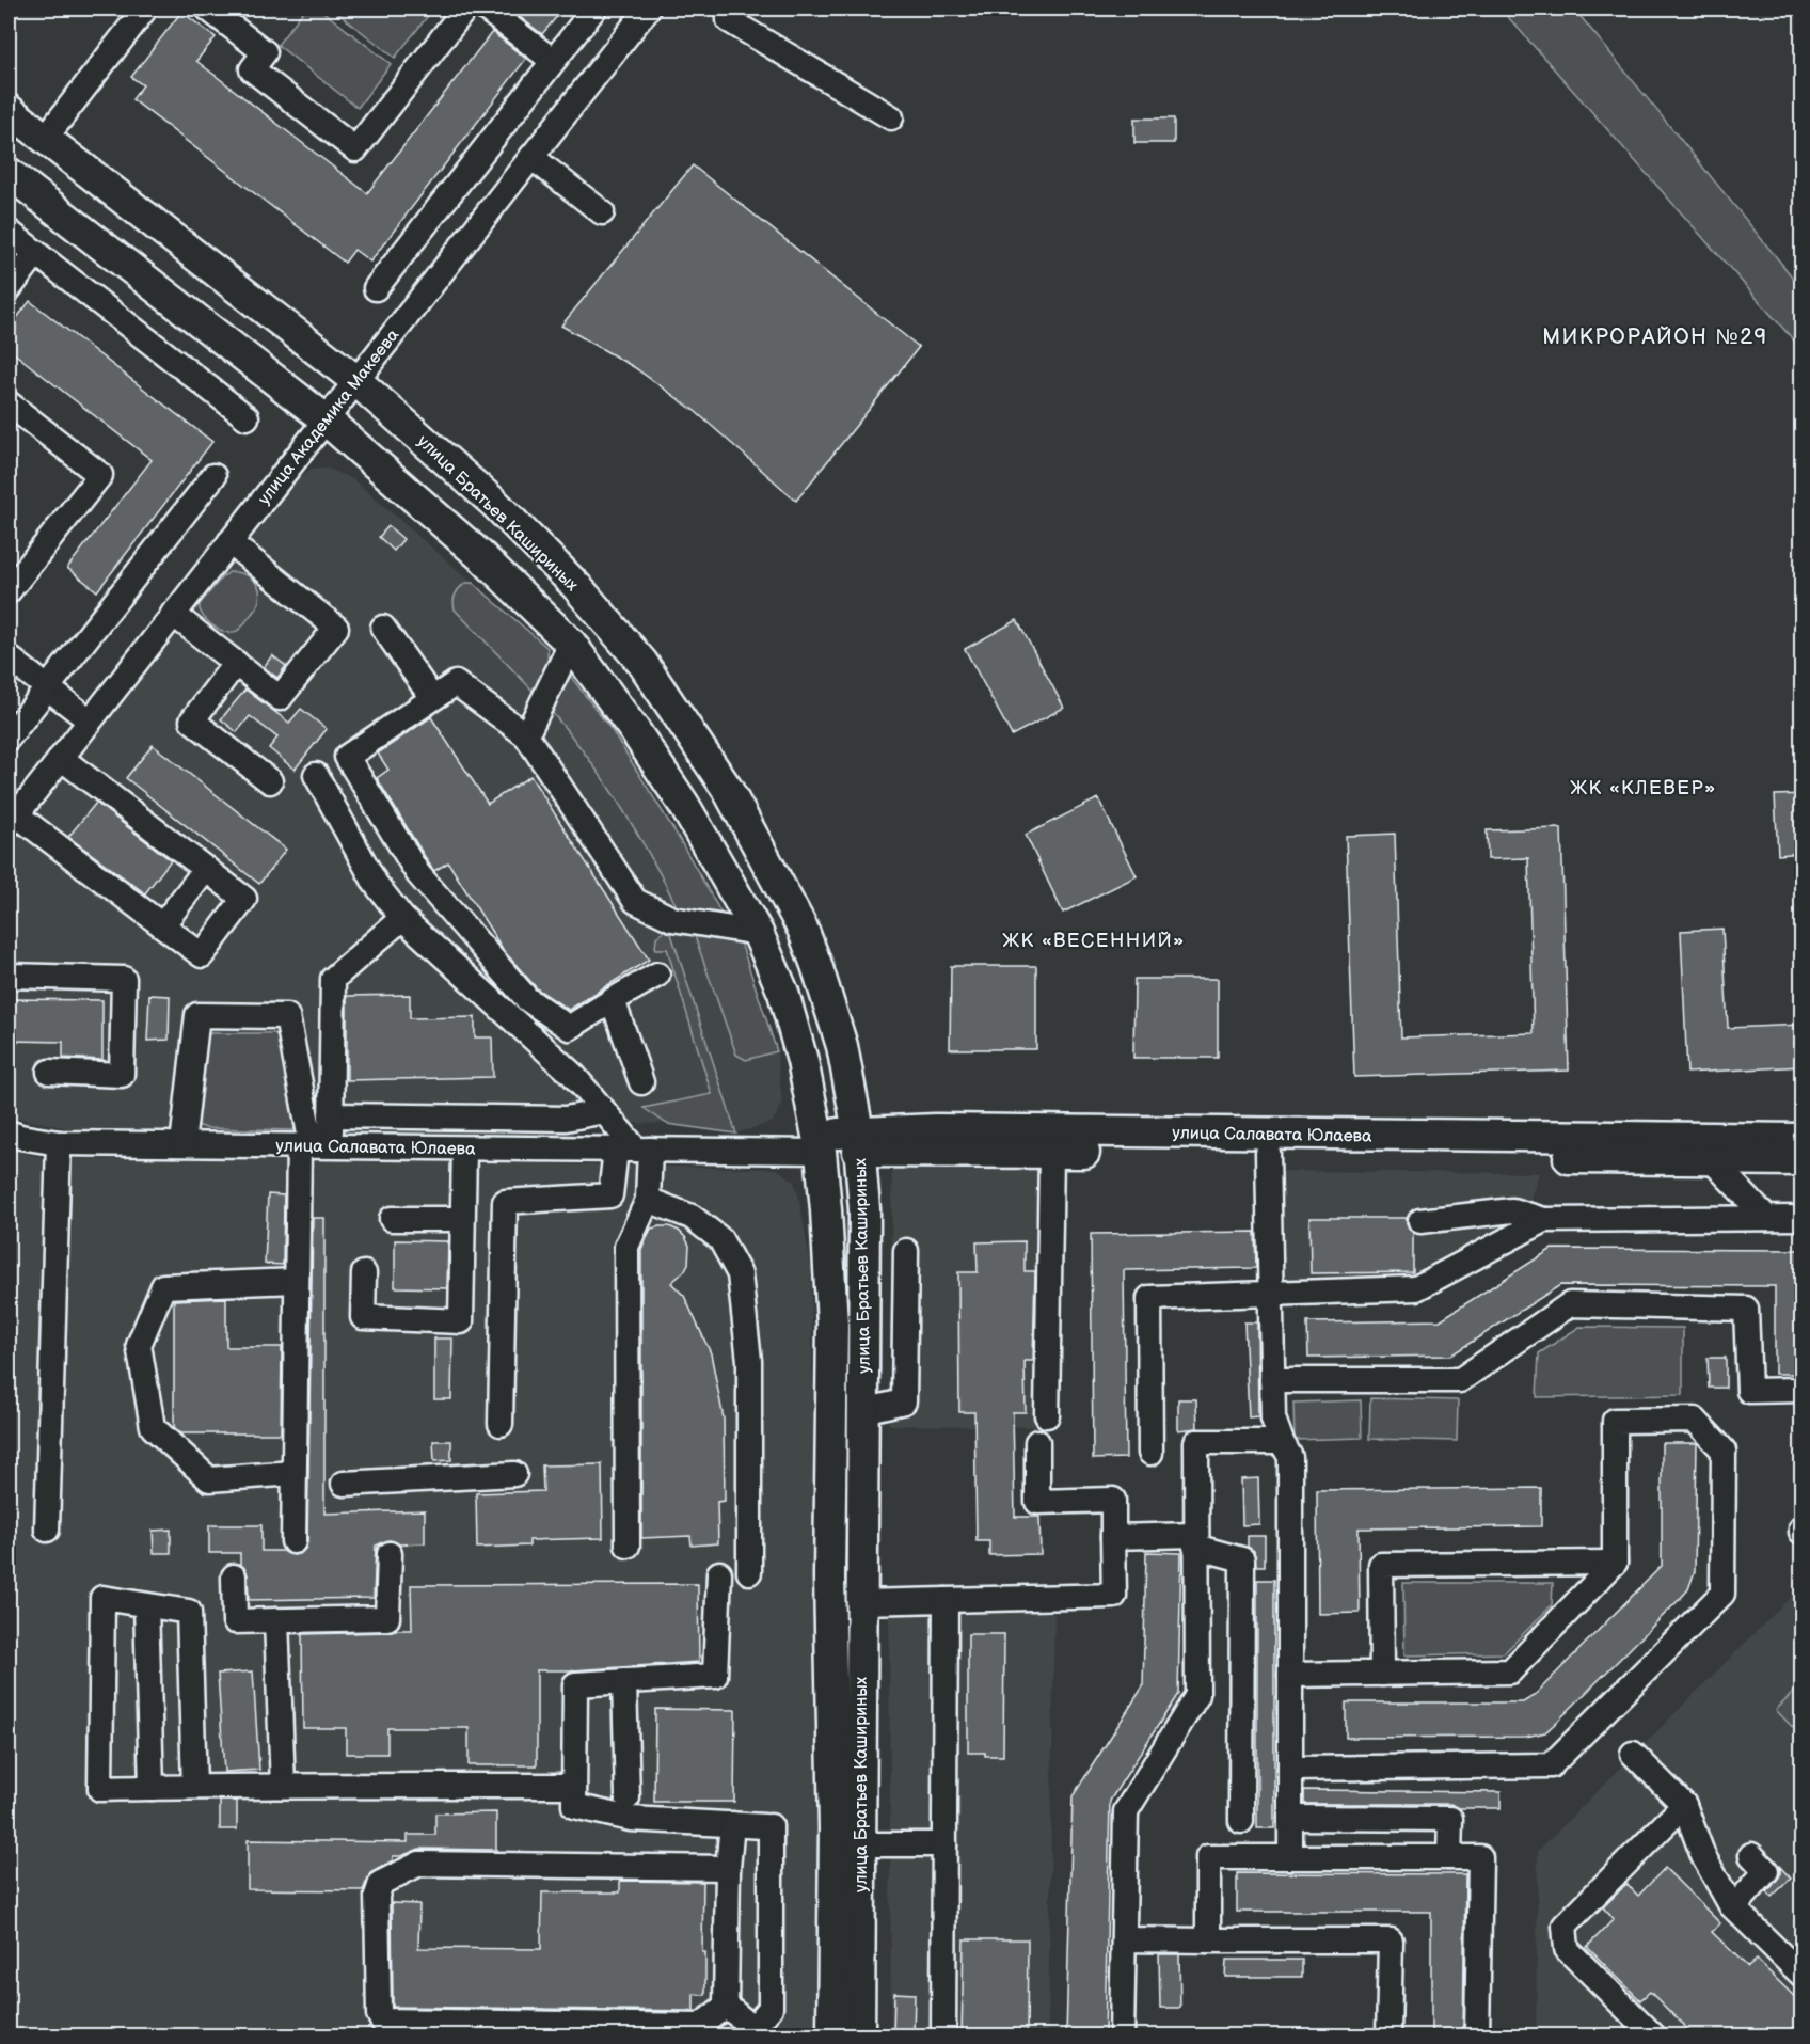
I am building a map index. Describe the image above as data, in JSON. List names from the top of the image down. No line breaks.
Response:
{"streets":{"main road":["улица Братьев Кашириных","улица Салавата Юлаева"],"street":["улица Академика Макеева"]},"crossings":[["улица Академика Макеева","улица Братьев Кашириных"],["улица Братьев Кашириных","улица Салавата Юлаева"]],"districts":["МИКРОРАЙОН №29","ЖК «КЛЕВЕР»","ЖК «ВЕСЕННИЙ»"]}
